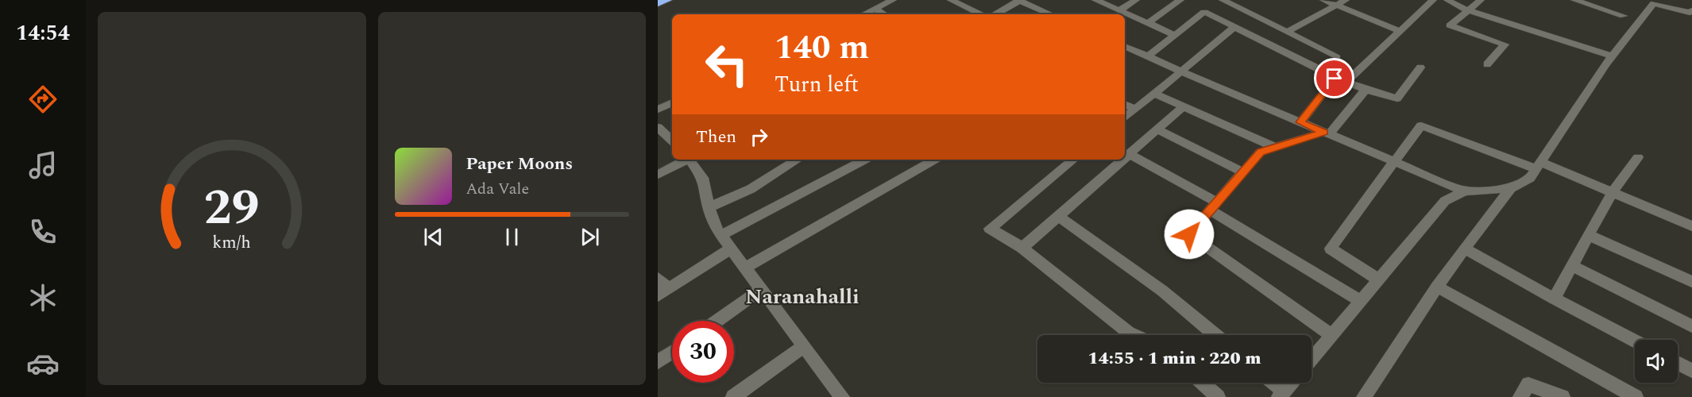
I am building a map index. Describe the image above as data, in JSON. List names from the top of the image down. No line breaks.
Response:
{"districts":["Naranahalli"],"page":{"tabs":"14:54","turn":["140 m","Turn left"],"then":"Then","song":["Paper Moons","Ada Vale"],"limit":"30","trip":"14:55 · 1 min · 220 m","gauge":["29","km/h"]}}
